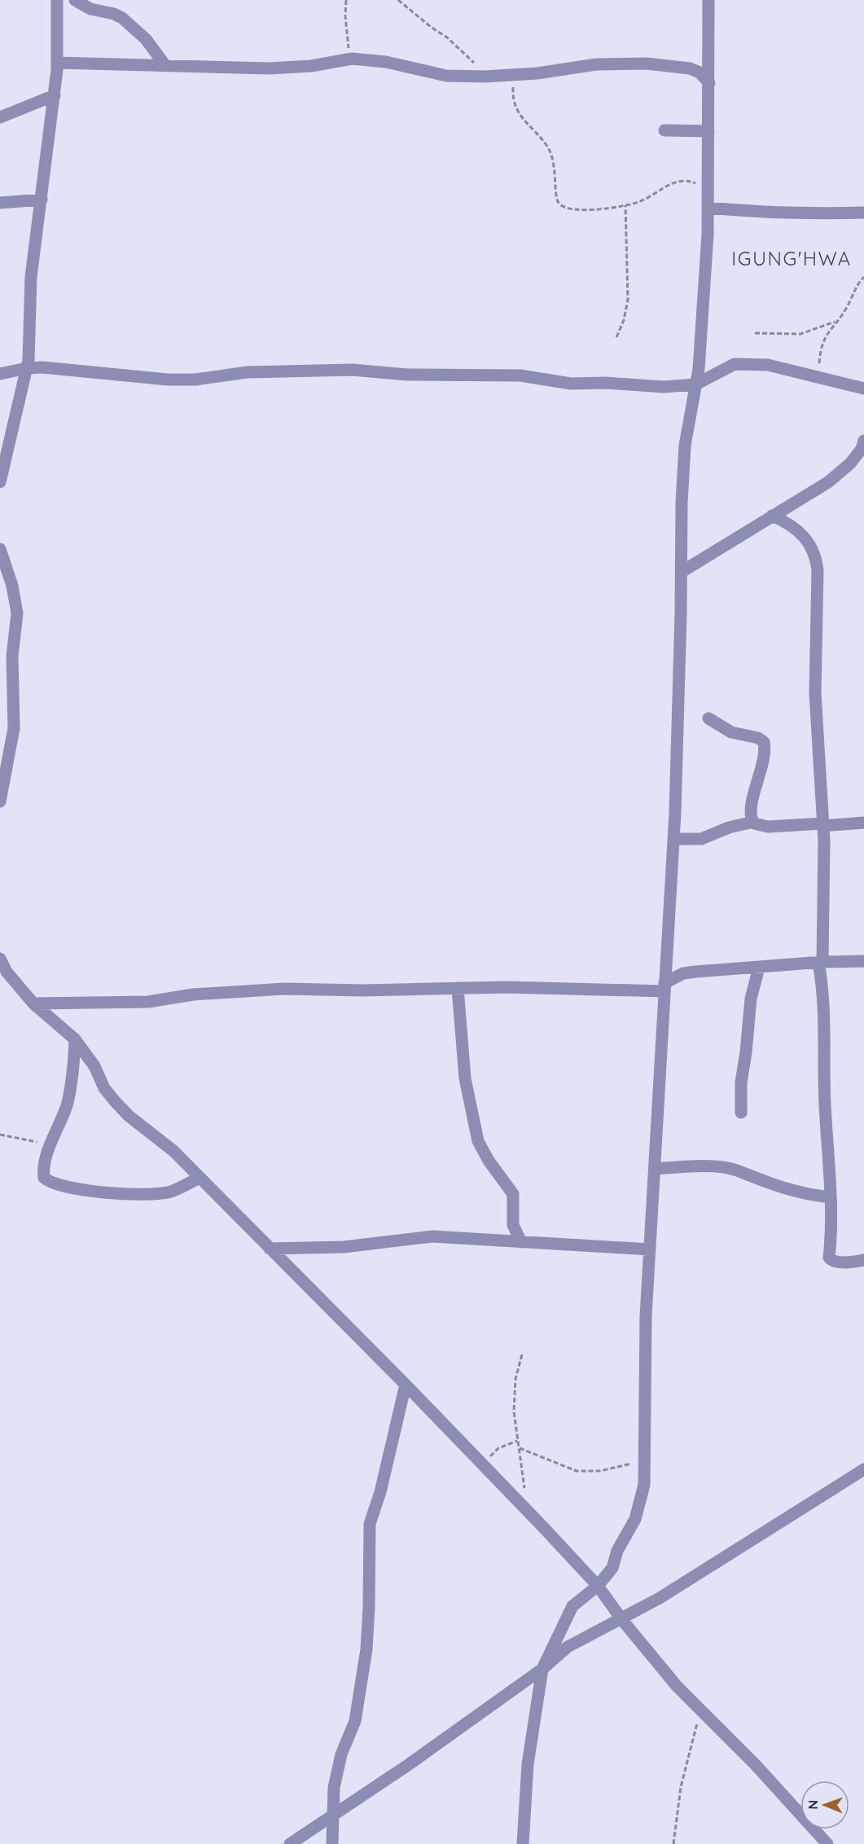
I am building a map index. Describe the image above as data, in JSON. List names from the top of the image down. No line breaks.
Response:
{"districts":["IGUNG'HWA"],"north":"left"}
